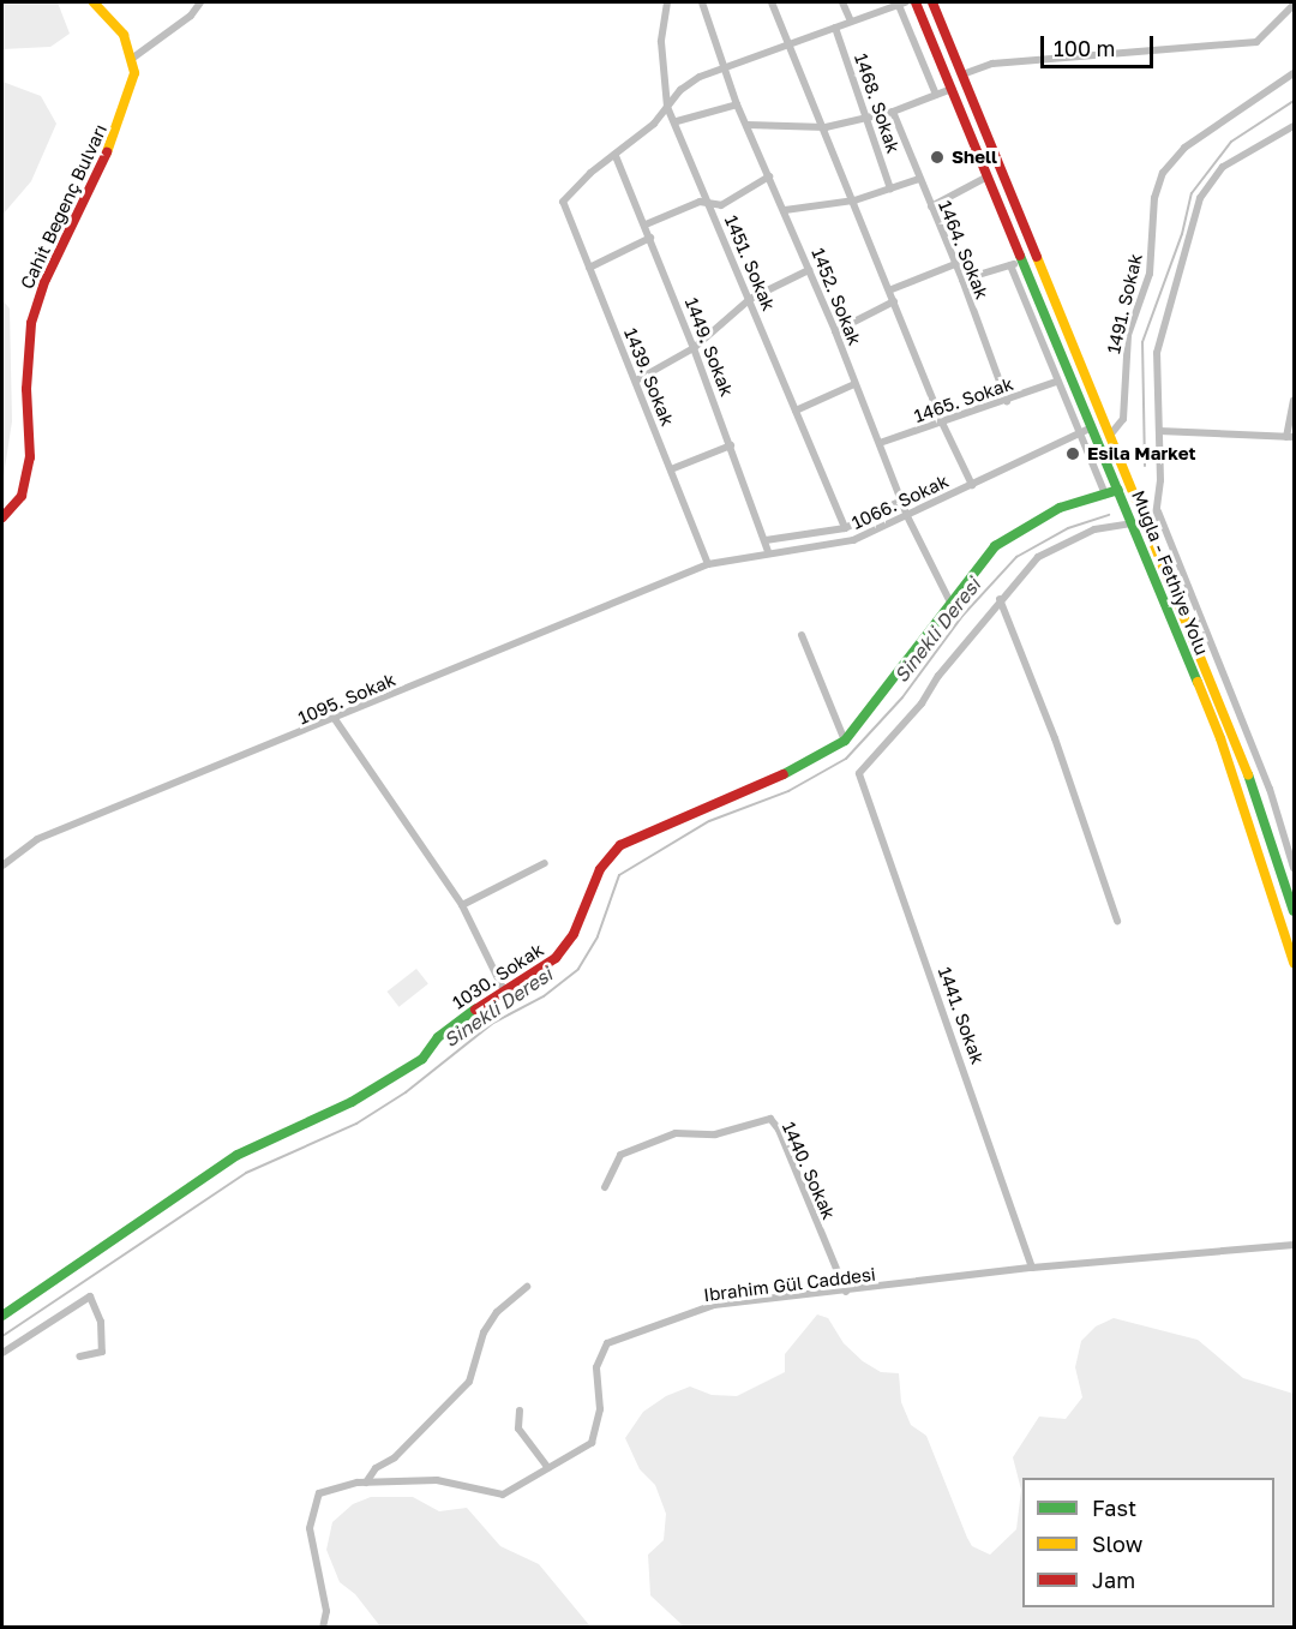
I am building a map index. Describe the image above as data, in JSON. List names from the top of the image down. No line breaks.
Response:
{"streets":{"main road":["Cahit Beğenç Bulvarı","Muğla - Fethiye Yolu","1030. Sokak"],"street":["1468. Sokak","1464. Sokak","1451. Sokak","1452. Sokak","1491. Sokak","1449. Sokak","1439. Sokak","1465. Sokak","1066. Sokak","1095. Sokak","1441. Sokak","1440. Sokak","Ibrahim Gül Caddesi"]},"crossings":[["1464. Sokak","1465. Sokak"],["1452. Sokak","1465. Sokak"],["1452. Sokak","1066. Sokak"],["1452. Sokak","1030. Sokak"],["1491. Sokak","Muğla - Fethiye Yolu"],["1449. Sokak","1439. Sokak"],["1449. Sokak","1066. Sokak"],["1439. Sokak","1066. Sokak"],["1439. Sokak","1095. Sokak"],["1066. Sokak","Muğla - Fethiye Yolu"],["1066. Sokak","1095. Sokak"],["Muğla - Fethiye Yolu","1030. Sokak"],["1441. Sokak","Ibrahim Gül Caddesi"],["1440. Sokak","Ibrahim Gül Caddesi"]],"water":["Sinekli Deresi"],"places":["Shell","Esila Market"],"legend":["Fast","Slow","Jam"],"scale_bar":"100 m"}
